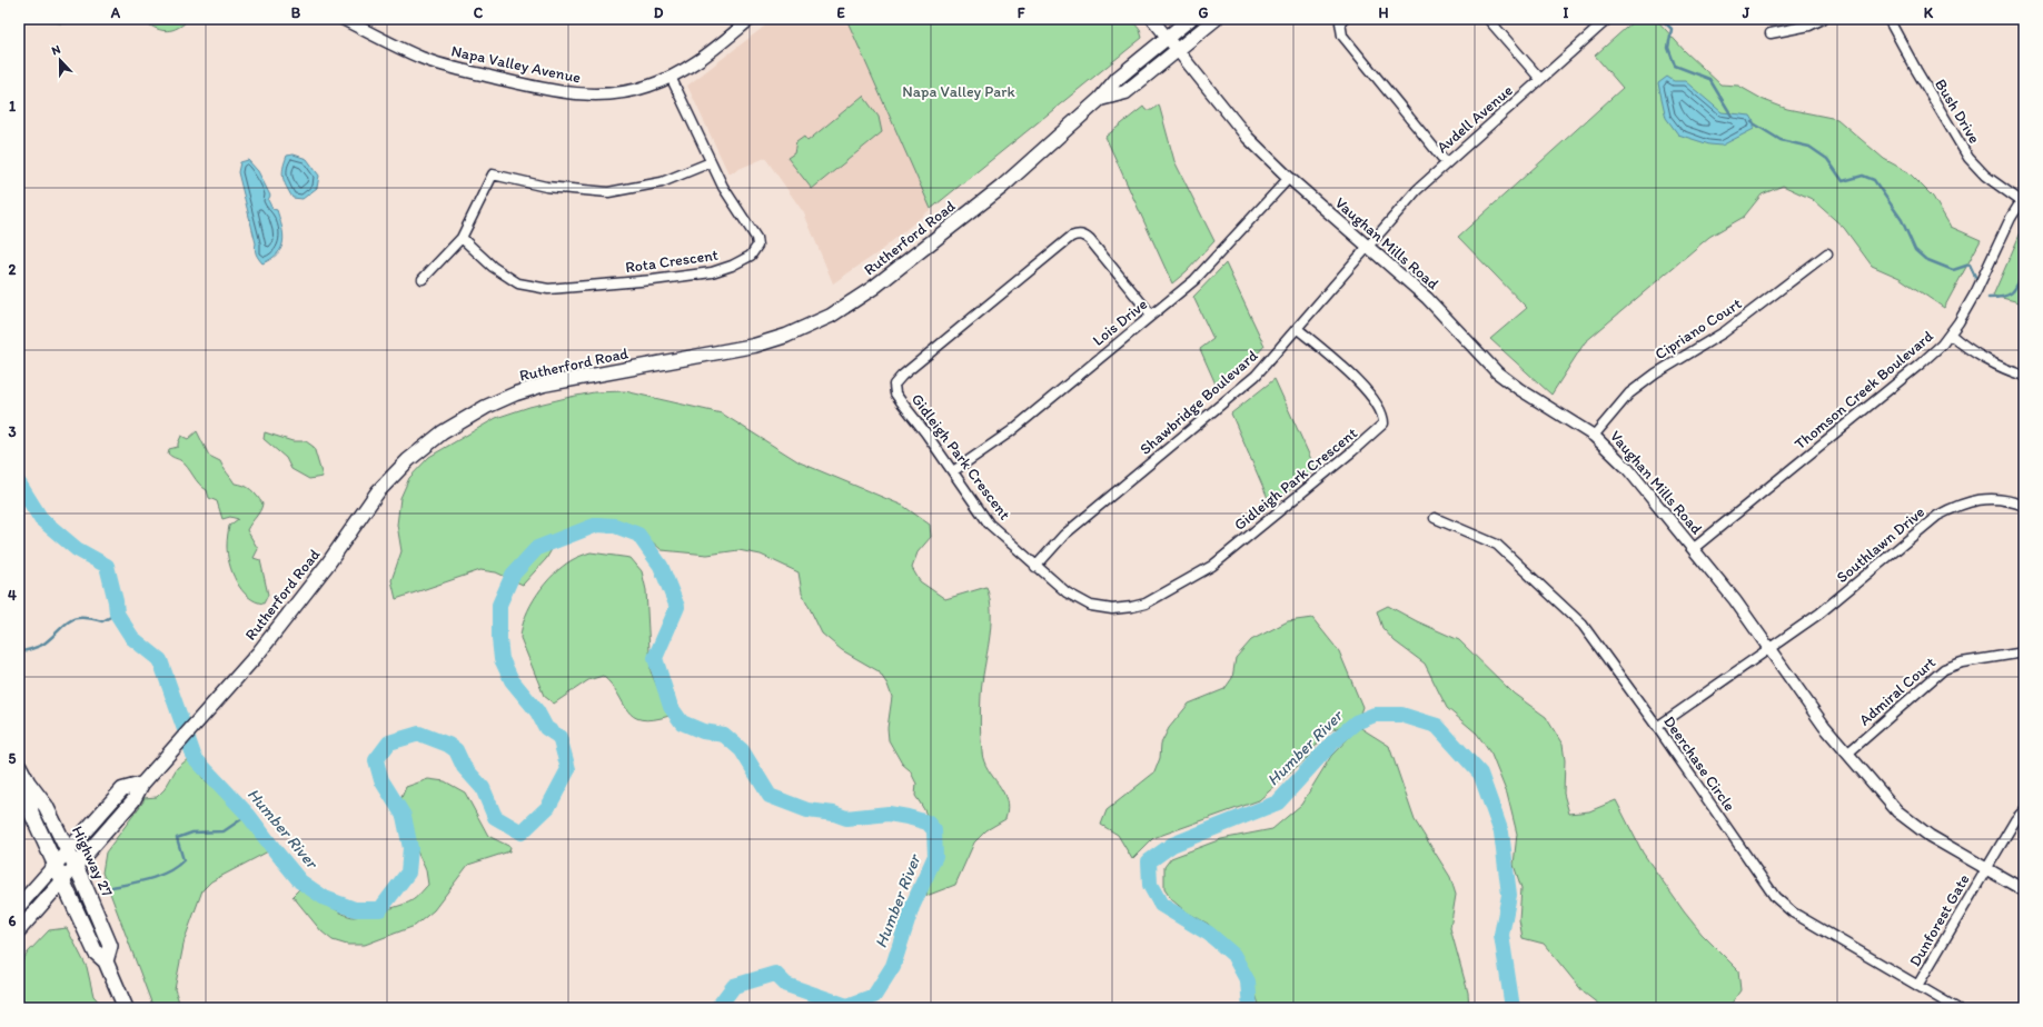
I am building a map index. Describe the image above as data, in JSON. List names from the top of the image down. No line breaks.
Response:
{"streets":{"main road":["Rutherford Road","Highway 27"],"street":["Napa Valley Avenue","Bush Drive","Avdell Avenue","Vaughan Mills Road","Rota Crescent","Lois Drive","Cipriano Court","Thomson Creek Boulevard","Shawbridge Boulevard","Gidleigh Park Crescent","Southlawn Drive","Admiral Court","Deerchase Circle","Dunforest Gate"]},"crossings":[["Napa Valley Avenue","Rota Crescent"],["Bush Drive","Thomson Creek Boulevard"],["Avdell Avenue","Vaughan Mills Road"],["Avdell Avenue","Shawbridge Boulevard"],["Rutherford Road","Vaughan Mills Road"],["Rutherford Road","Highway 27"],["Vaughan Mills Road","Lois Drive"],["Vaughan Mills Road","Cipriano Court"],["Vaughan Mills Road","Thomson Creek Boulevard"],["Vaughan Mills Road","Shawbridge Boulevard"],["Vaughan Mills Road","Southlawn Drive"],["Vaughan Mills Road","Admiral Court"],["Vaughan Mills Road","Dunforest Gate"],["Lois Drive","Gidleigh Park Crescent"],["Shawbridge Boulevard","Gidleigh Park Crescent"],["Southlawn Drive","Deerchase Circle"],["Deerchase Circle","Dunforest Gate"]],"water":["Humber River"],"parks":["Napa Valley Park"],"north":"top","grid":{"columns":["A","B","C","D","E","F","G","H","I","J","K"],"rows":["1","2","3","4","5","6"]}}
